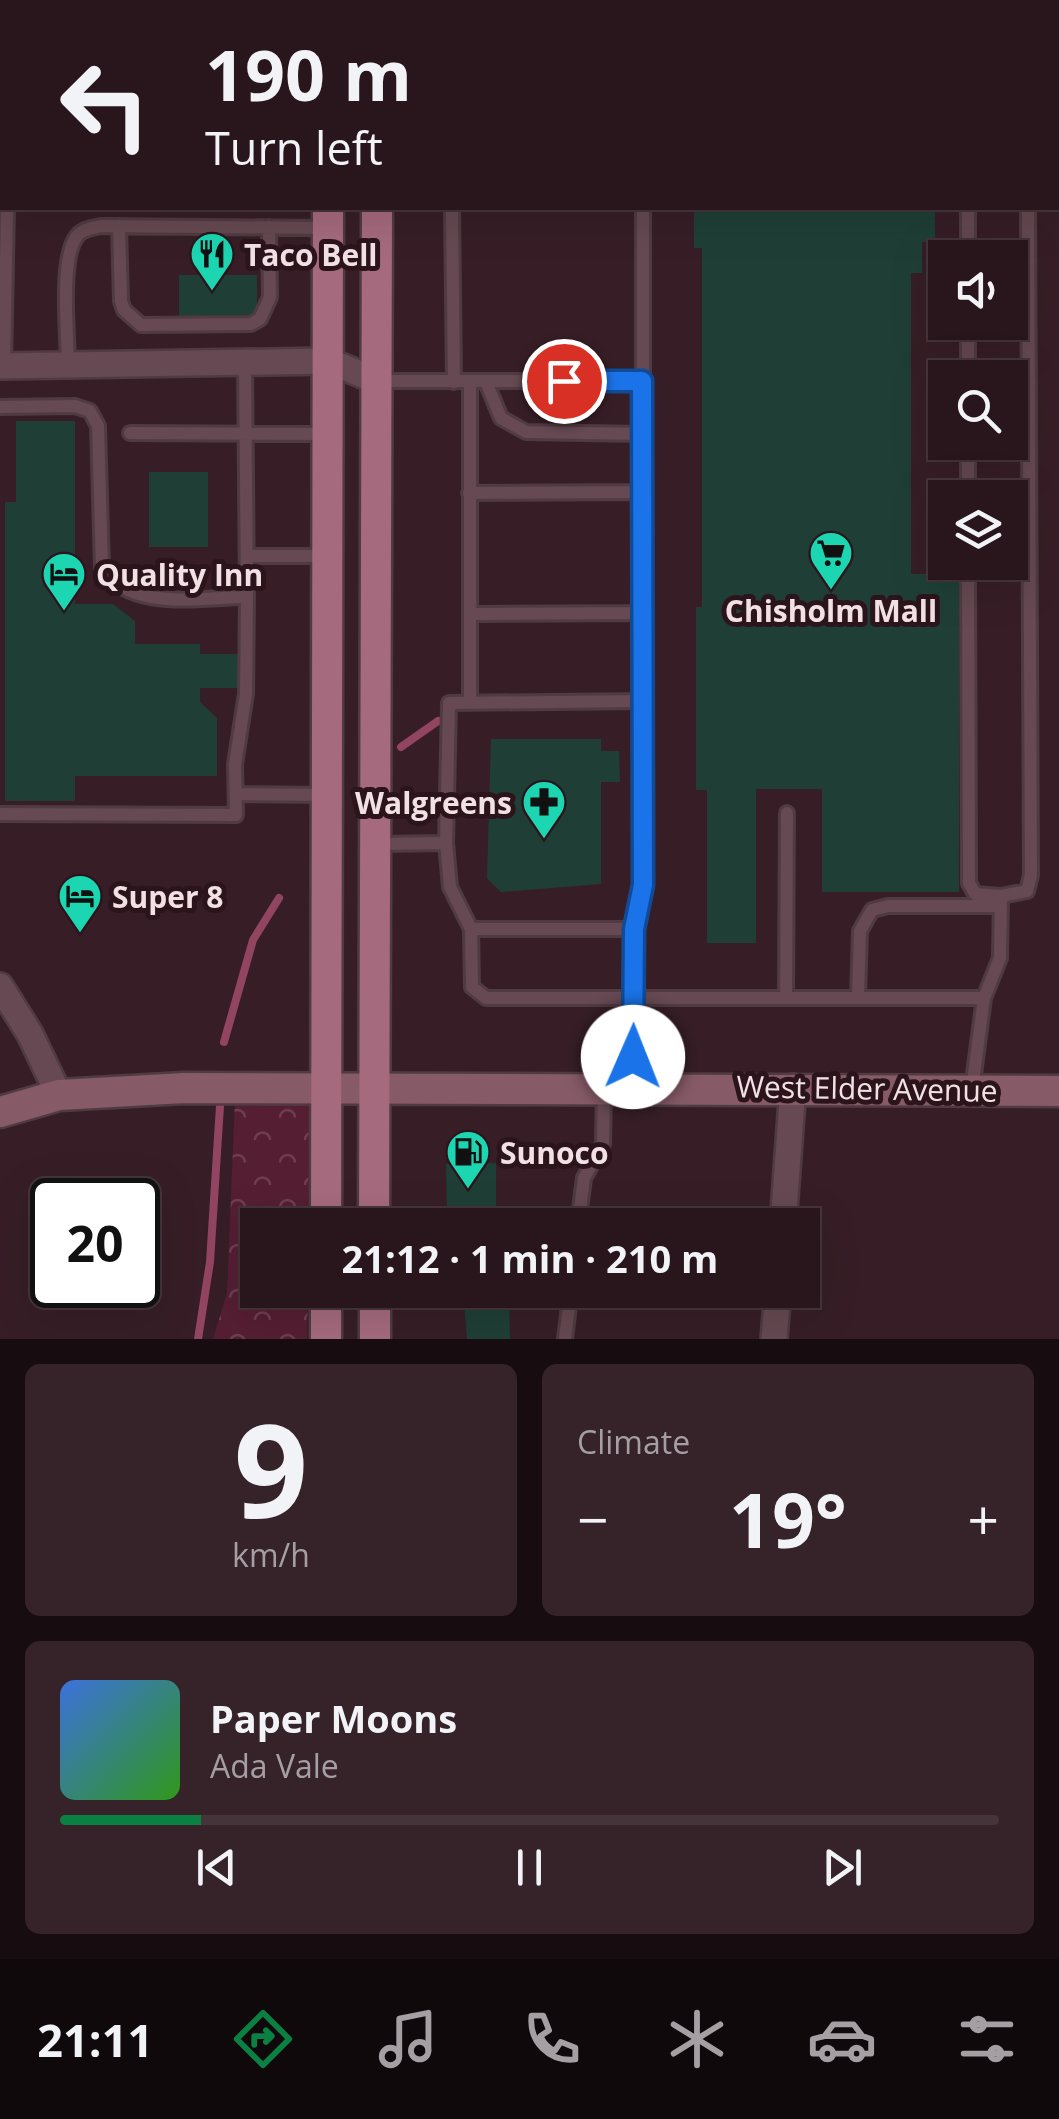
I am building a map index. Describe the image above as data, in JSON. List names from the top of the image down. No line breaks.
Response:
{"streets":{"street":["West Elder Avenue"]},"places":{"restaurant":["Taco Bell"],"supermarket":["Chisholm Mall"],"hotel":["Quality Inn","Super 8"],"pharmacy":["Walgreens"],"fuel station":["Sunoco"]},"page":{"turn":["190 m","Turn left"],"limit":"20","trip":"21:12 · 1 min · 210 m","tile":[["9","km/h"],"Climate"],"heat":["−","19°","+"],"song":["Paper Moons","Ada Vale"],"tabs":"21:11"}}
